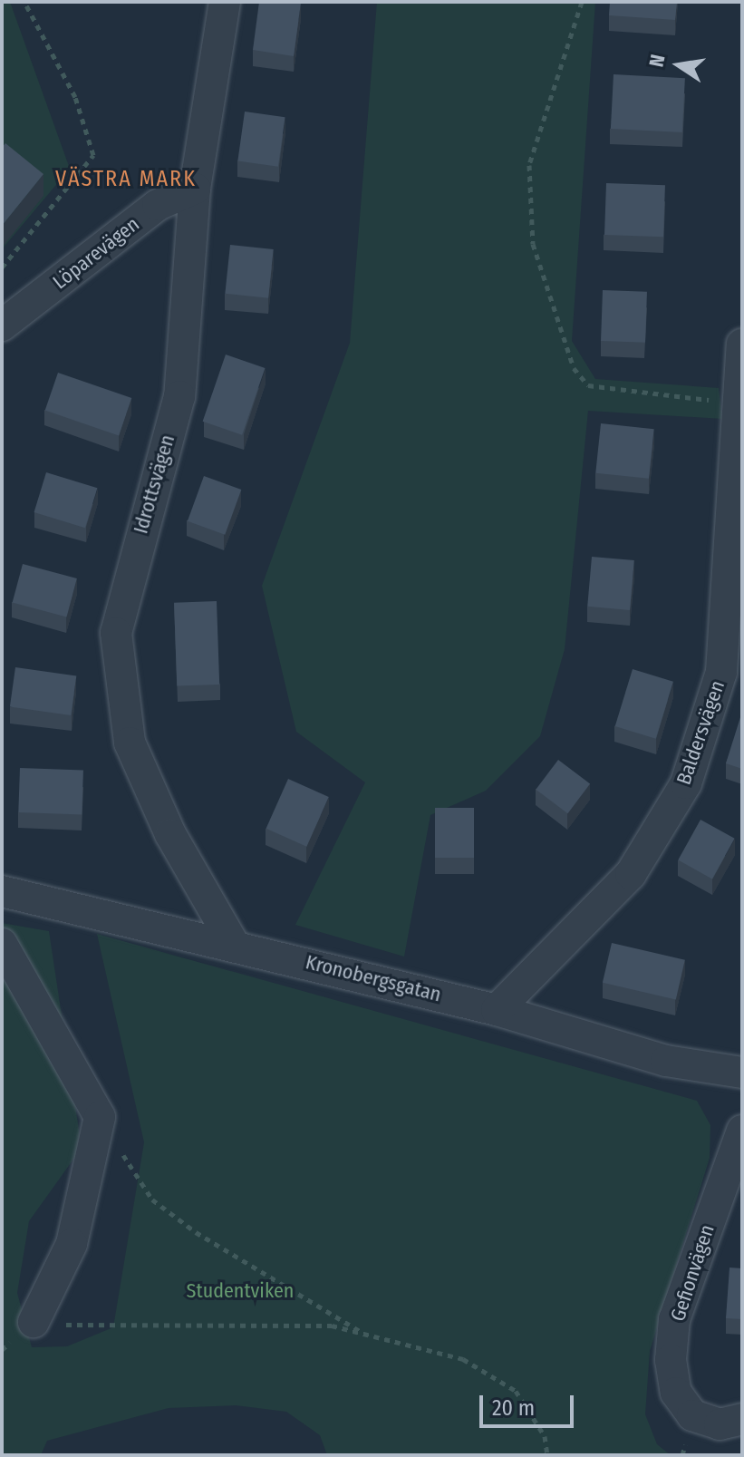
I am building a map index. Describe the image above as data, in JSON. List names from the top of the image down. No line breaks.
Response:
{"streets":{"street":["Löparevägen","Idrottsvägen","Baldersvägen","Kronobergsgatan","Gefionvägen"]},"crossings":[["Löparevägen","Idrottsvägen"],["Idrottsvägen","Kronobergsgatan"],["Baldersvägen","Kronobergsgatan"]],"districts":["VÄSTRA MARK"],"parks":["Studentviken"],"scale_bar":"20 m","north":"left"}
